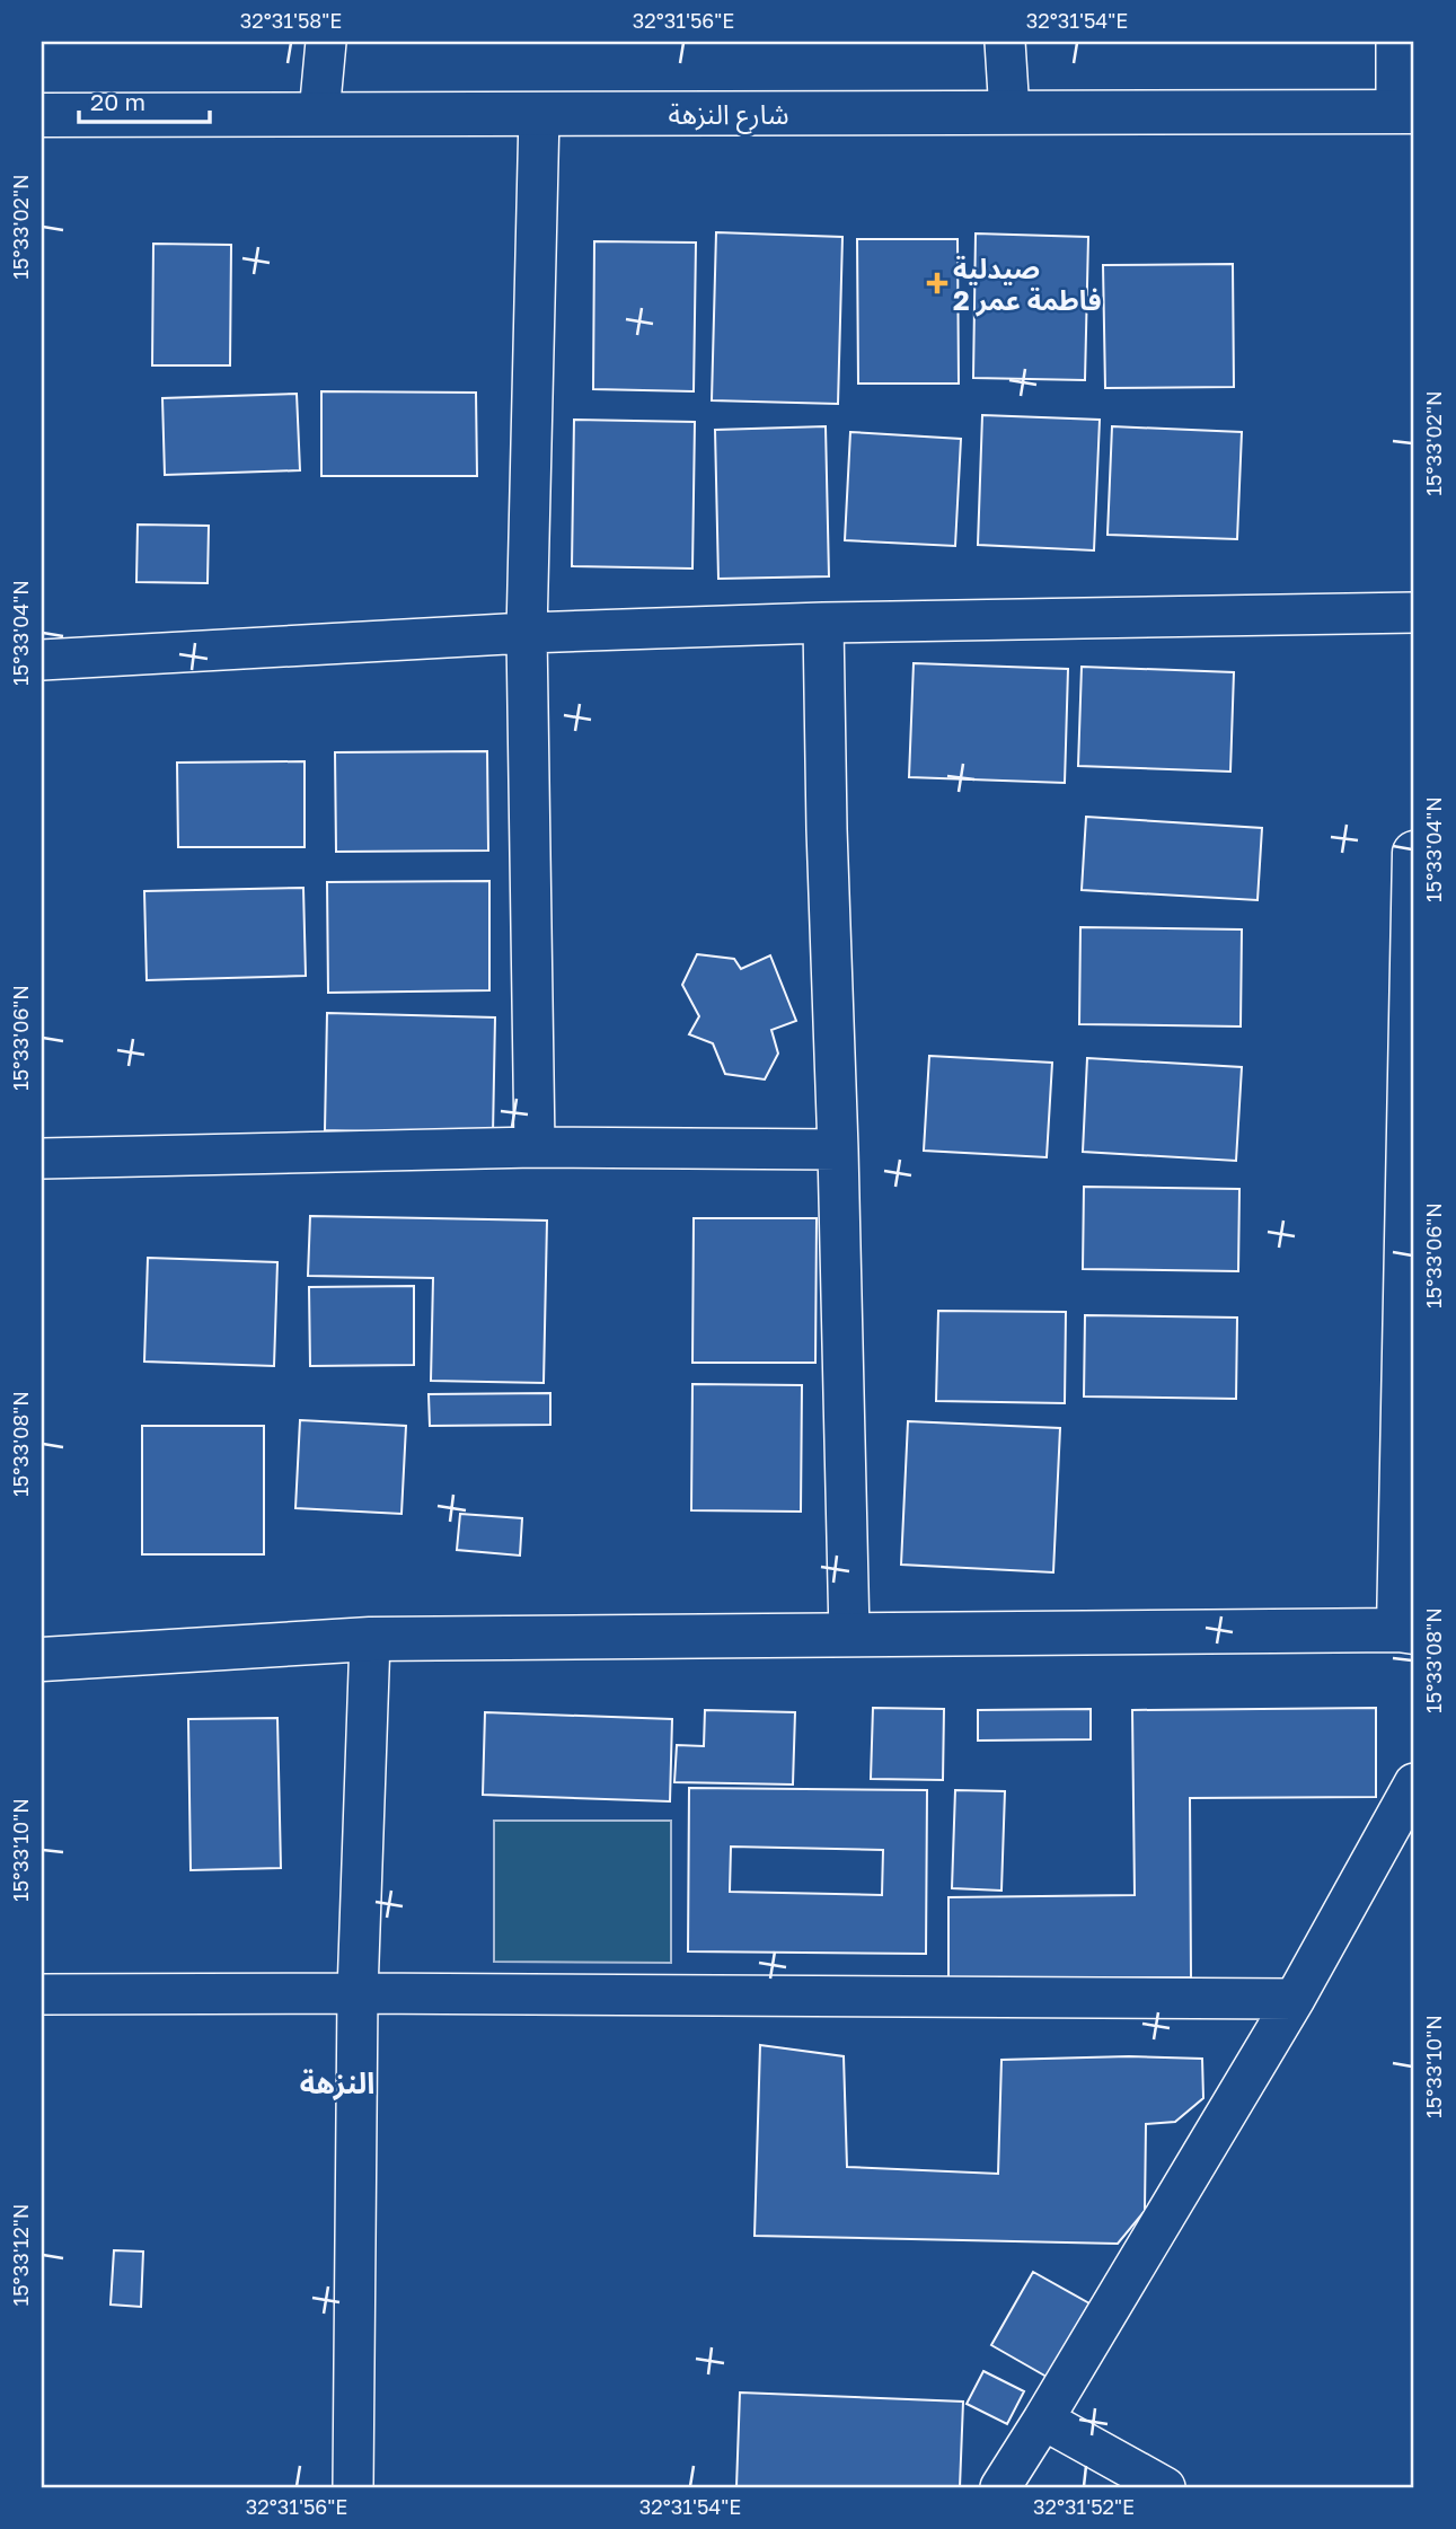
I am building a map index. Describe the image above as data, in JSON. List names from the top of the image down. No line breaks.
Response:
{"streets":{"street":["شارع النزهة"]},"districts":["النزهة"],"places":{"health":["صيدلية فاطمة عمر 2"]},"scale_bar":"20 m","coordinates":["32°31'58\"E","32°31'56\"E","32°31'54\"E","15°33'02\"N","15°33'04\"N","15°33'06\"N","15°33'08\"N","15°33'10\"N","15°33'12\"N","32°31'52\"E"]}
